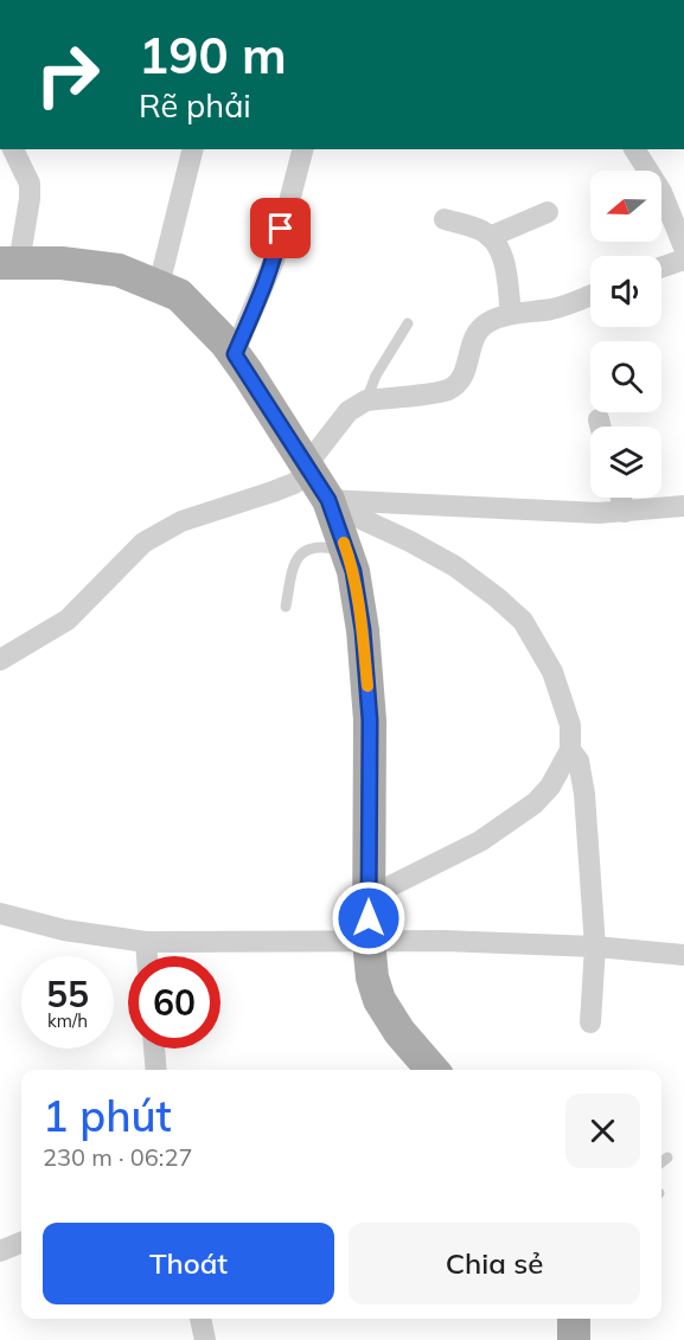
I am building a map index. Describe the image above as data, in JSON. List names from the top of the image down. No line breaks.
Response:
{"north":"left","page":{"turn":["190 m","Rẽ phải"],"speed":"55 km/h","limit":"60","heading":["1 phút","230 m · 06:27"],"buttons":["Thoát","Chia sẻ"]}}
